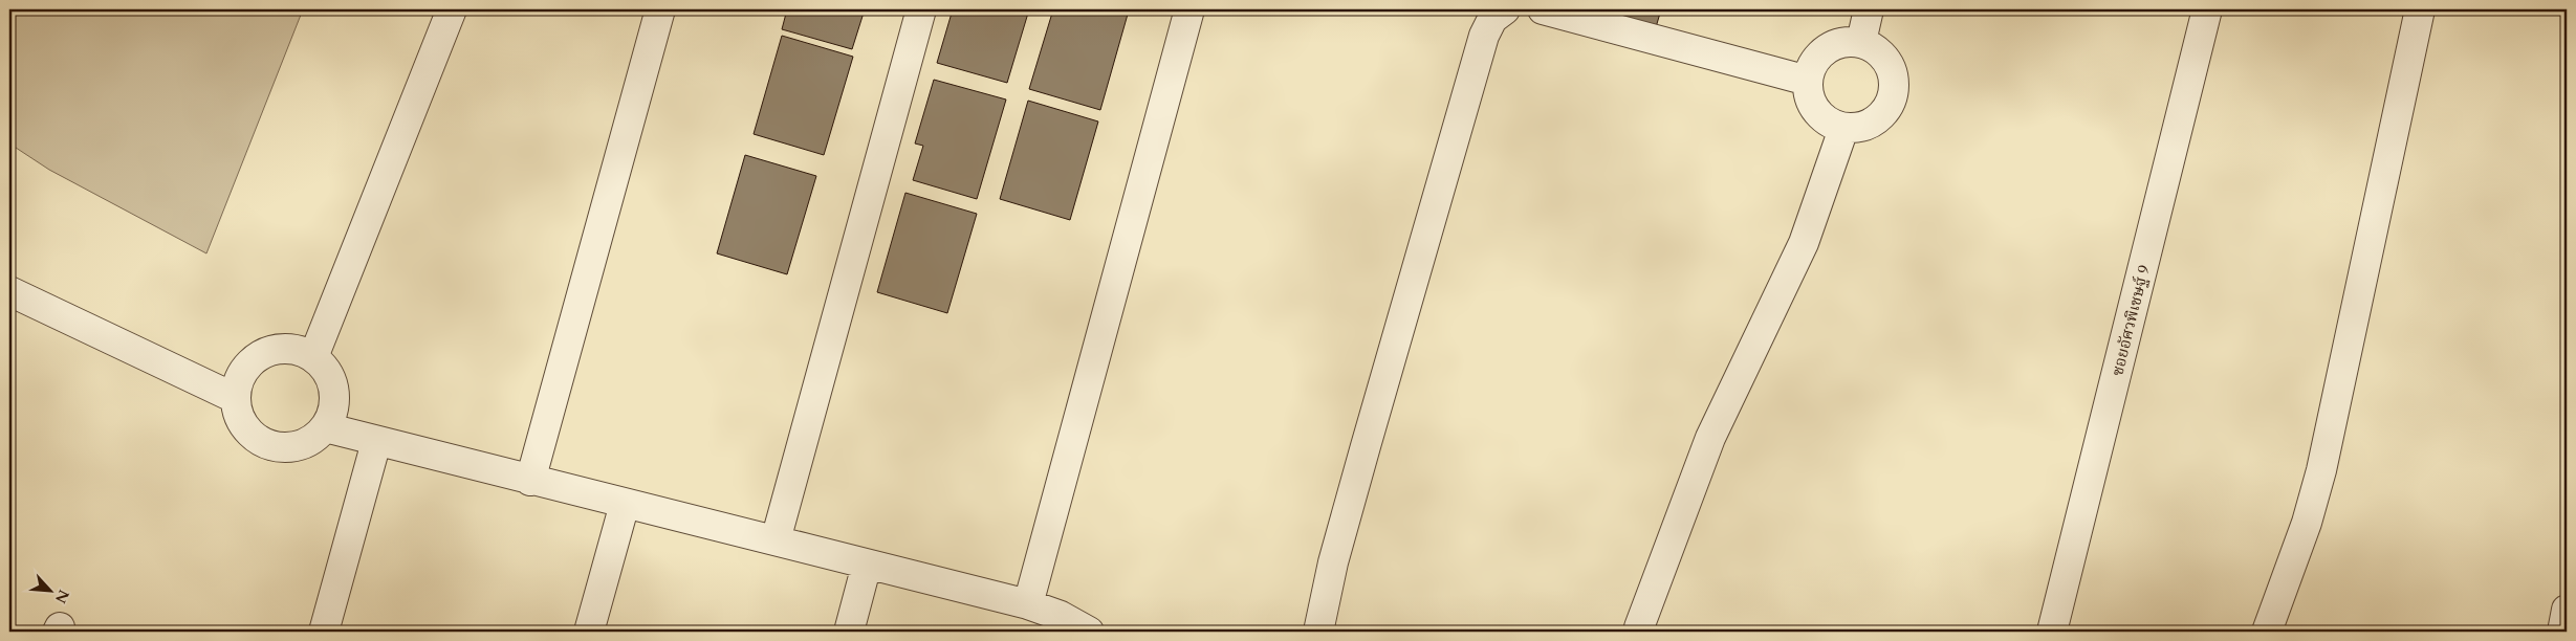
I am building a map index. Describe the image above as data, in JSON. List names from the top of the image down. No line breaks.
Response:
{"streets":{"street":["ซอยอัศวพิเชษฐ์ 9"]},"north":"bottom right"}
